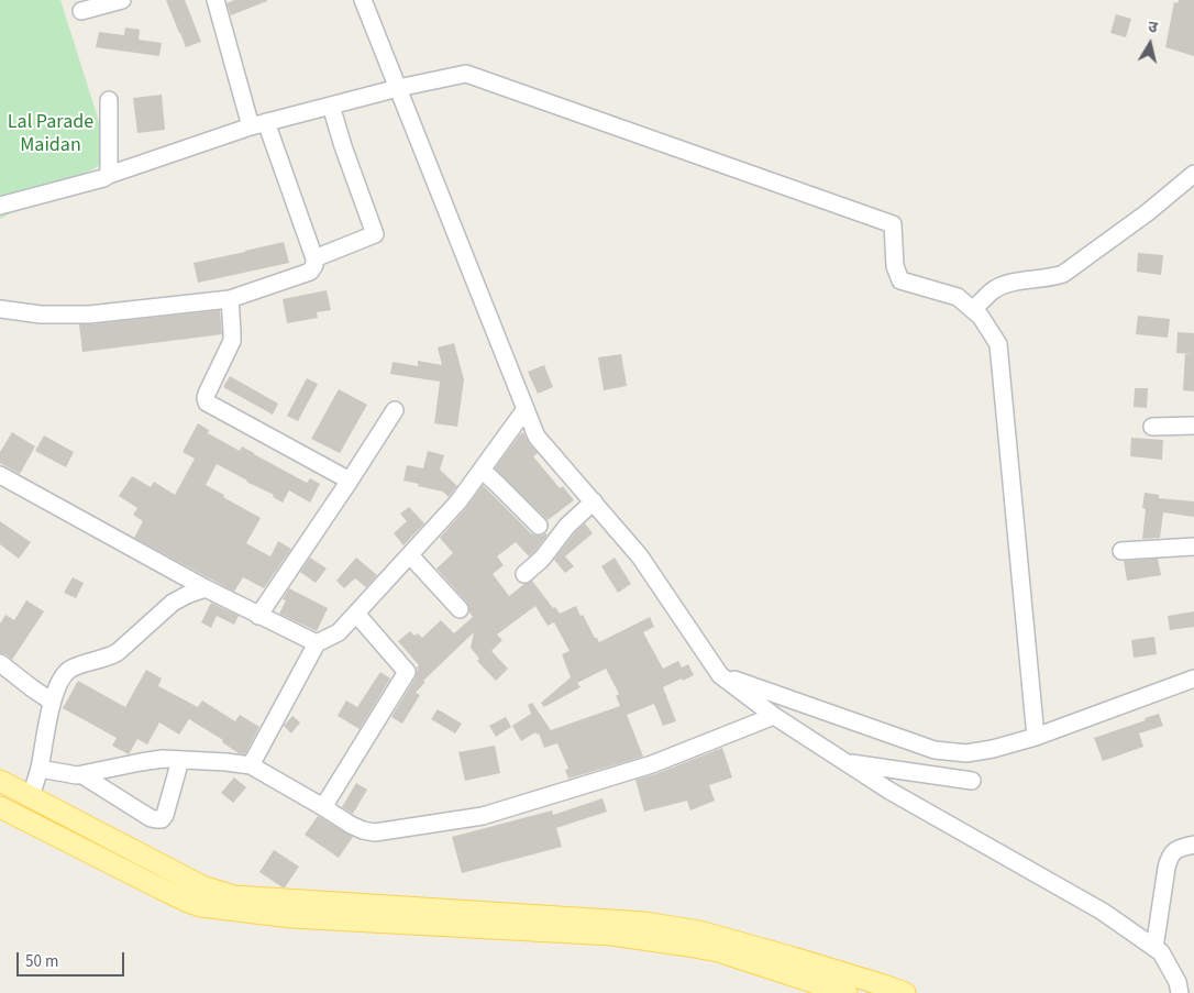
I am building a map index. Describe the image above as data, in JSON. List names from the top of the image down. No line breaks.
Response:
{"parks":["Lal Parade Maidan"],"scale_bar":"50 m","north":"top"}
